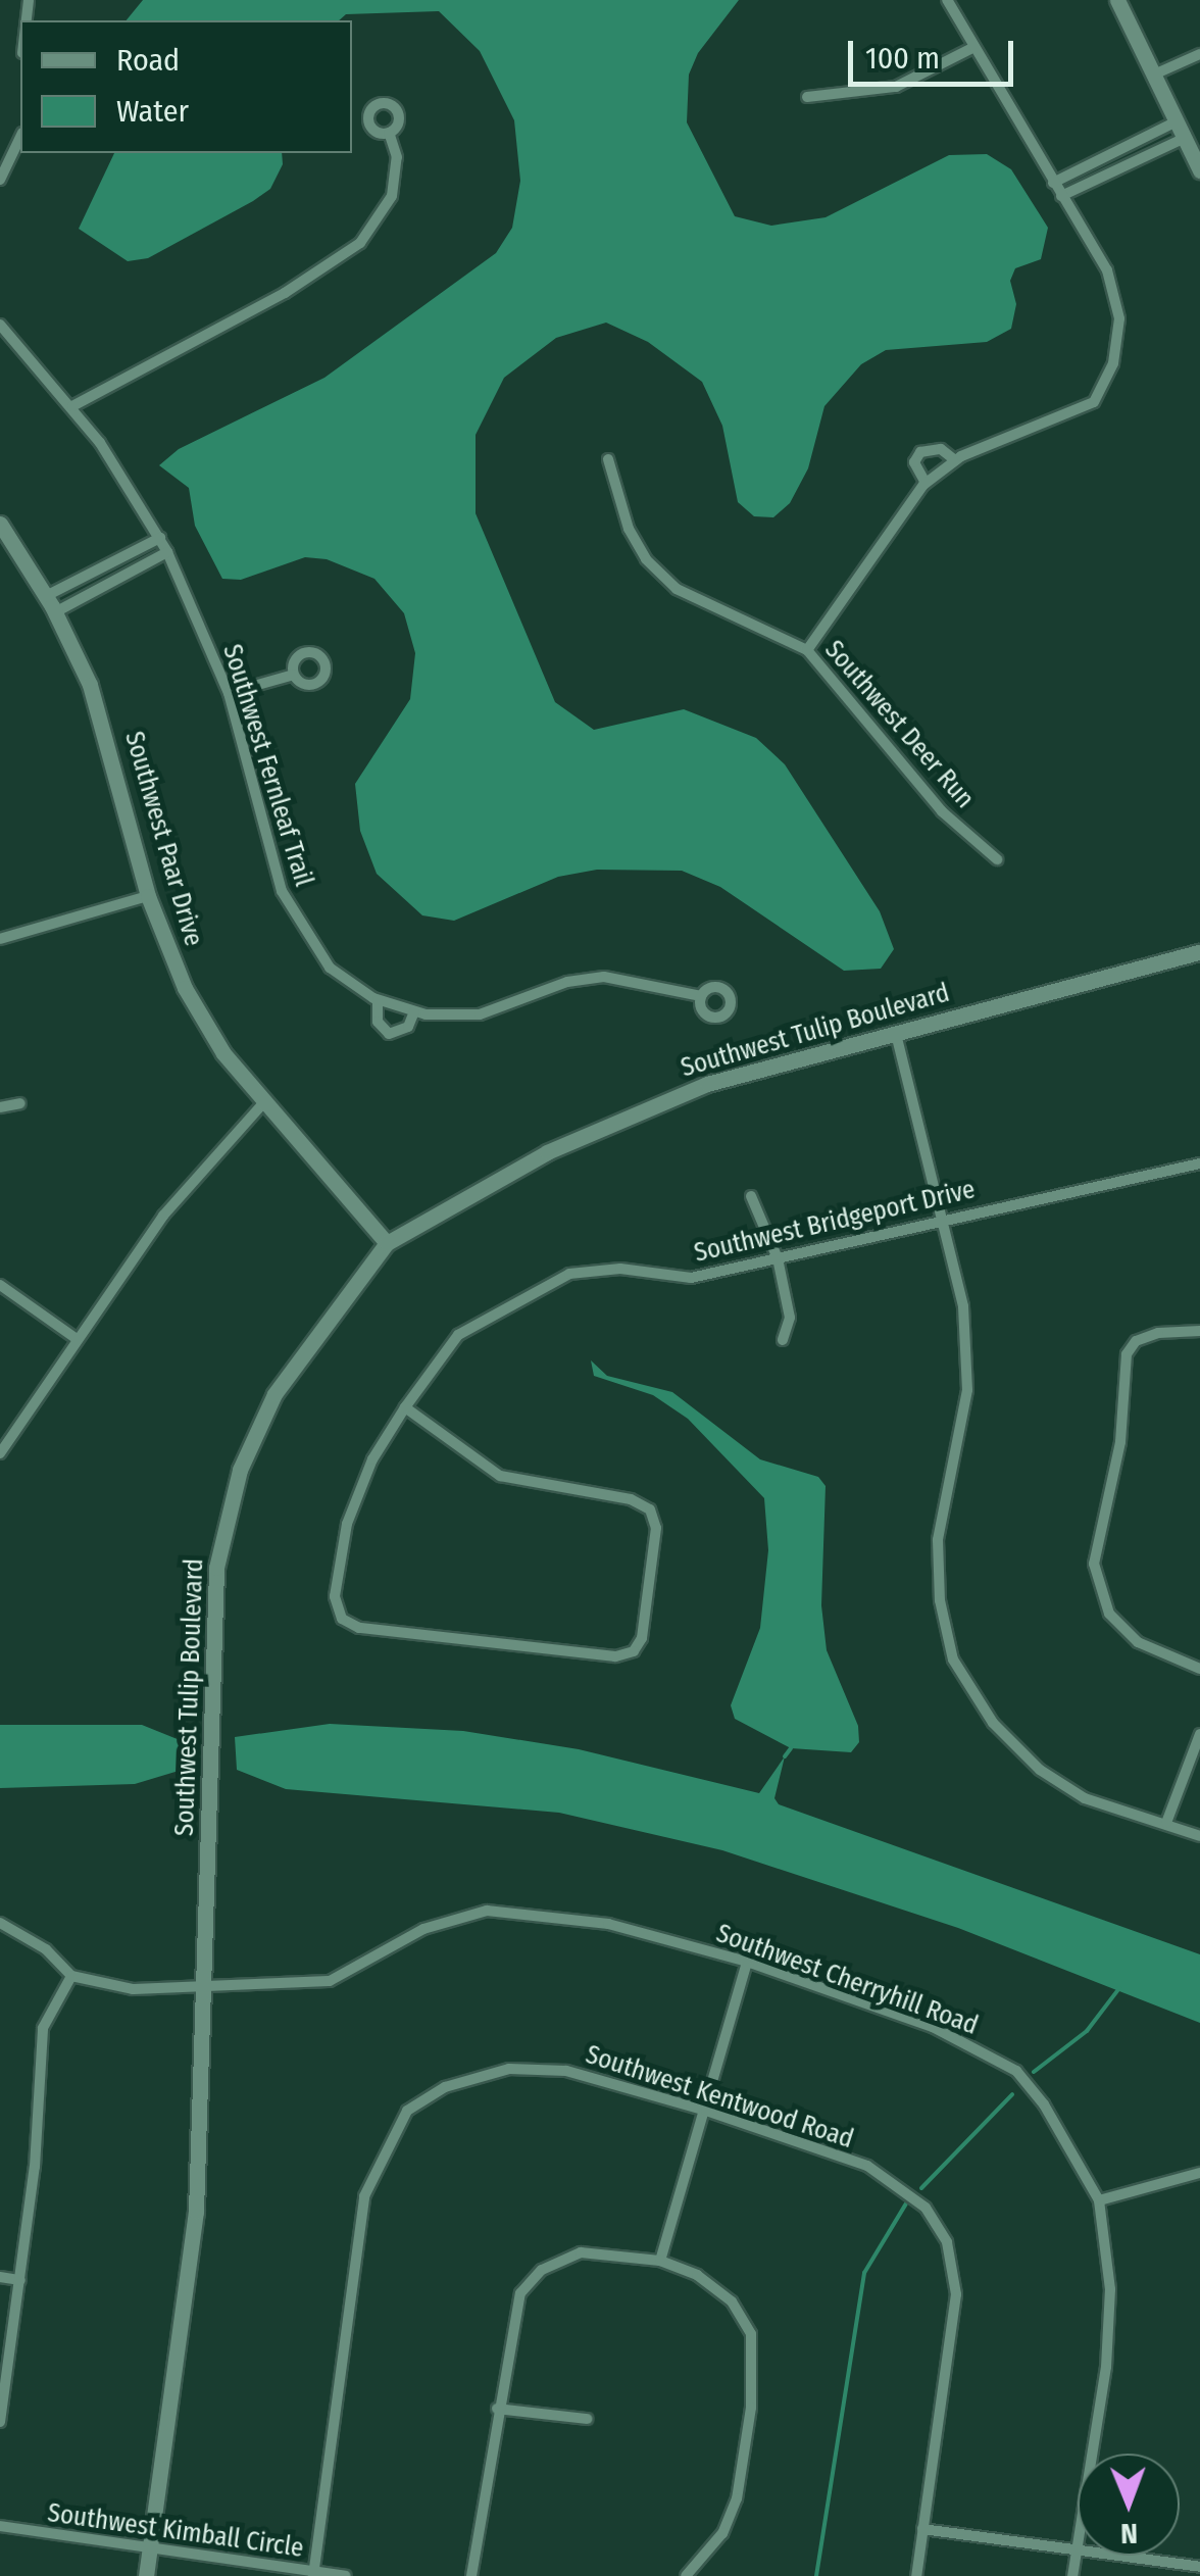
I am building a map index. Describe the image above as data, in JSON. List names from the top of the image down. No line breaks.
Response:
{"streets":{"street":["Southwest Deer Run","Southwest Fernleaf Trail","Southwest Paar Drive","Southwest Tulip Boulevard","Southwest Bridgeport Drive","Southwest Cherryhill Road","Southwest Kentwood Road","Southwest Kimball Circle"]},"crossings":[["Southwest Paar Drive","Southwest Tulip Boulevard"],["Southwest Tulip Boulevard","Southwest Cherryhill Road"],["Southwest Tulip Boulevard","Southwest Kimball Circle"],["Southwest Kentwood Road","Southwest Kimball Circle"]],"legend":["Road","Water"],"scale_bar":"100 m","north":"bottom"}
